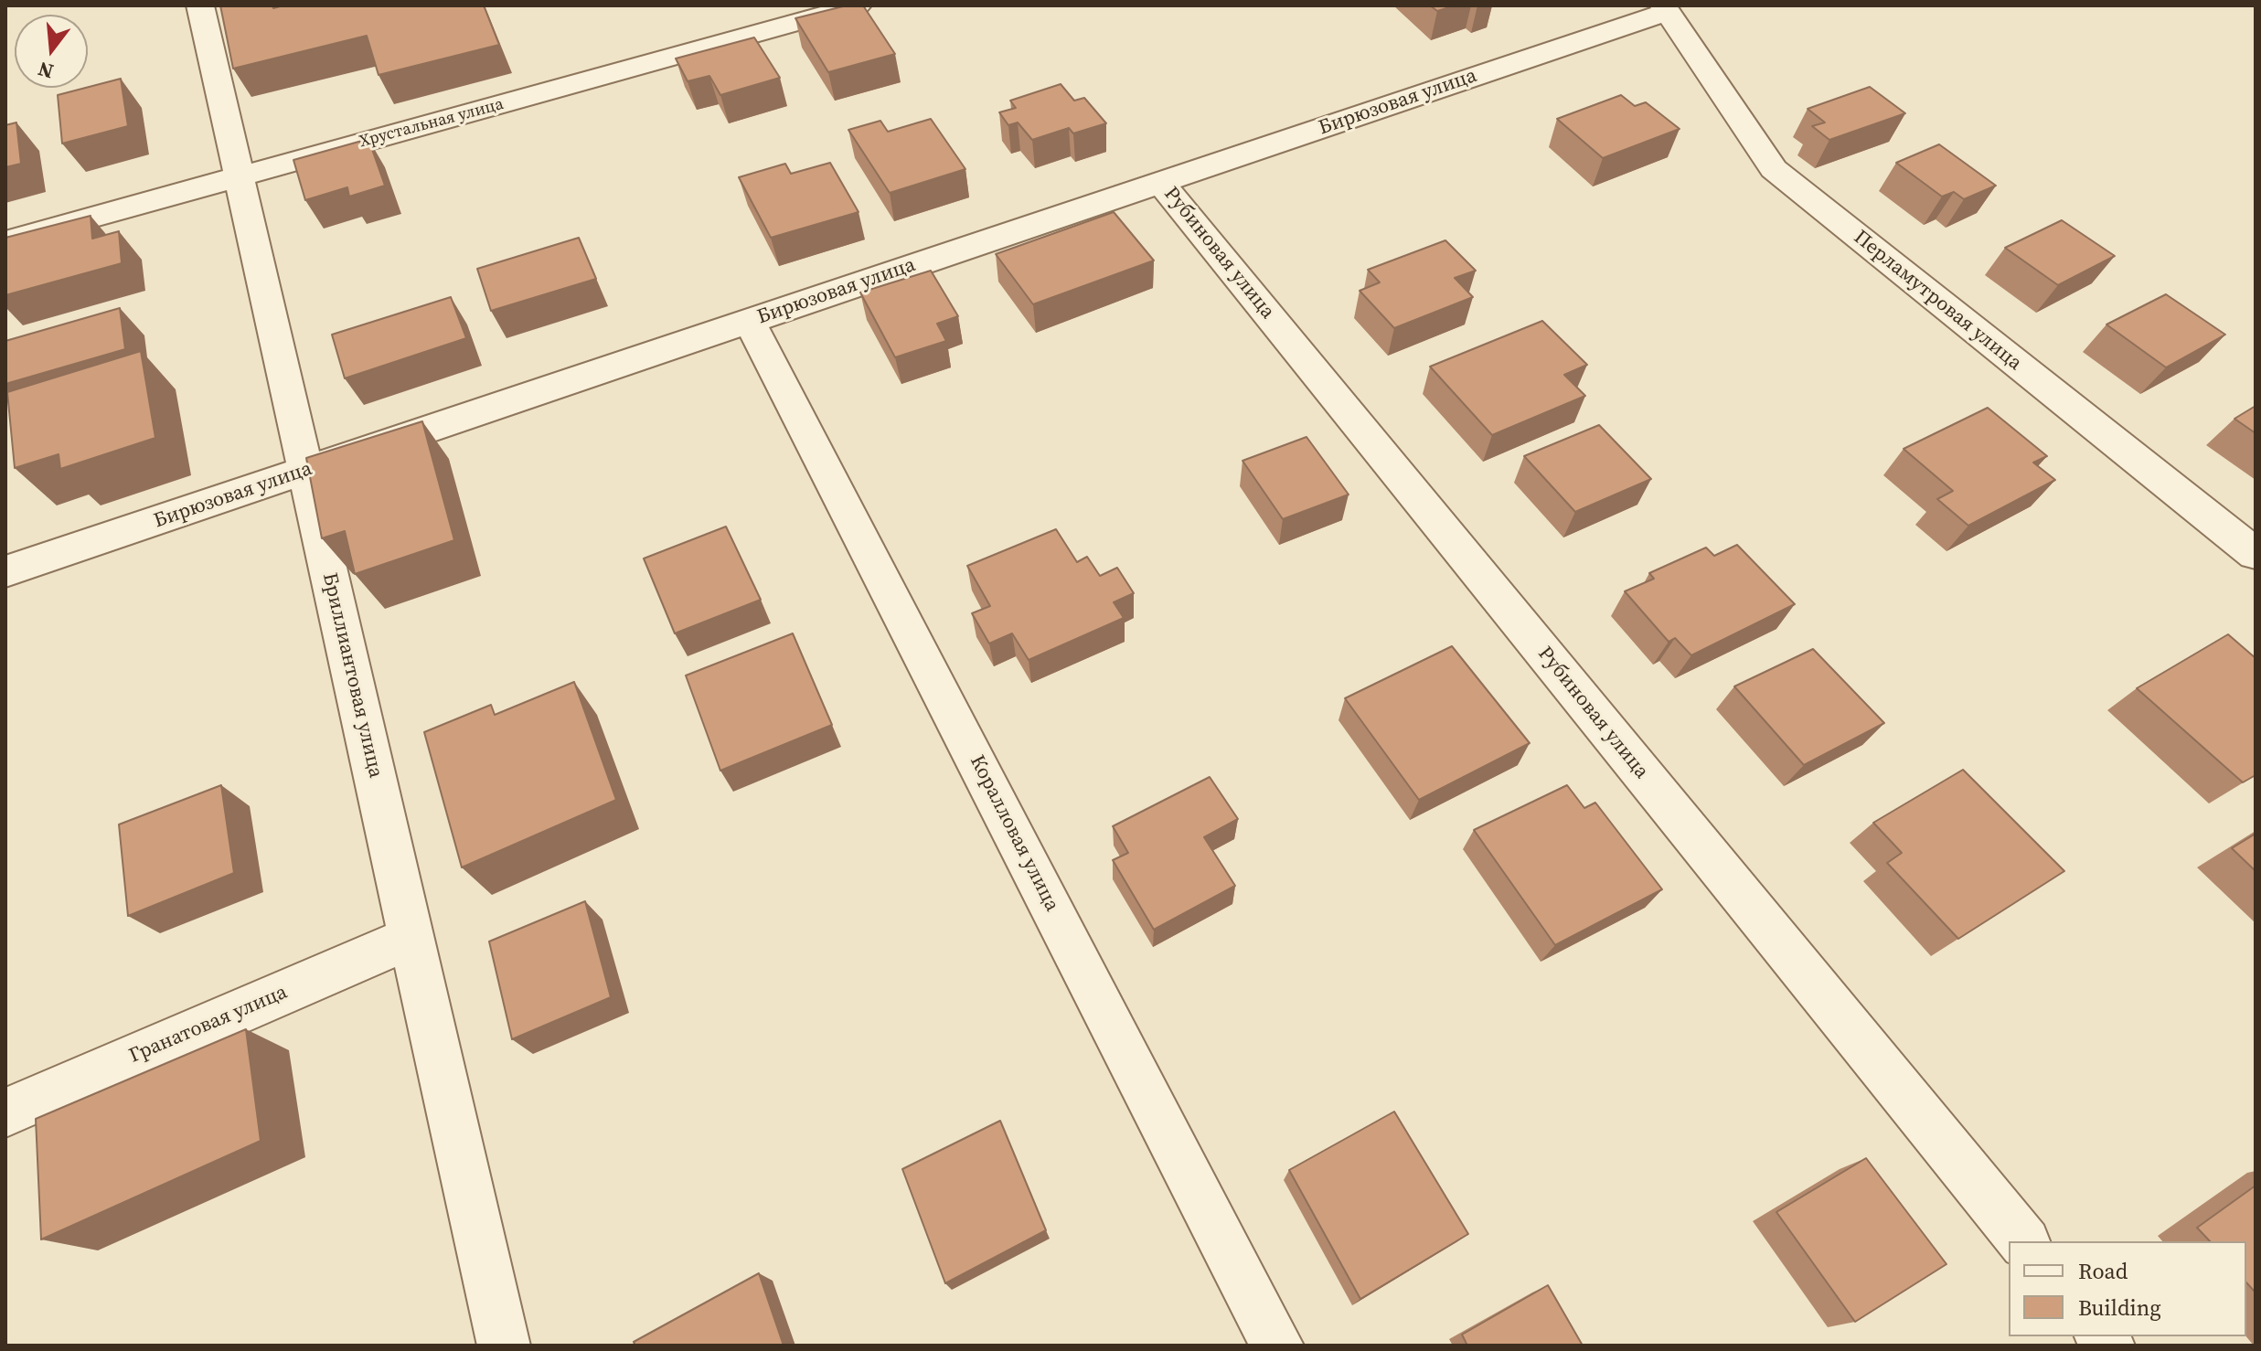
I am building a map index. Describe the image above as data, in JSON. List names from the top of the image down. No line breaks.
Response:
{"streets":{"street":["Бирюзовая улица","Хрустальная улица","Рубиновая улица","Перламутровая улица","Бриллиантовая улица","Коралловая улица","Гранатовая улица"]},"crossings":[["Бирюзовая улица","Рубиновая улица"],["Бирюзовая улица","Перламутровая улица"],["Бирюзовая улица","Бриллиантовая улица"],["Бирюзовая улица","Коралловая улица"],["Хрустальная улица","Бриллиантовая улица"],["Бриллиантовая улица","Гранатовая улица"]],"legend":["Road","Building"],"north":"bottom"}
